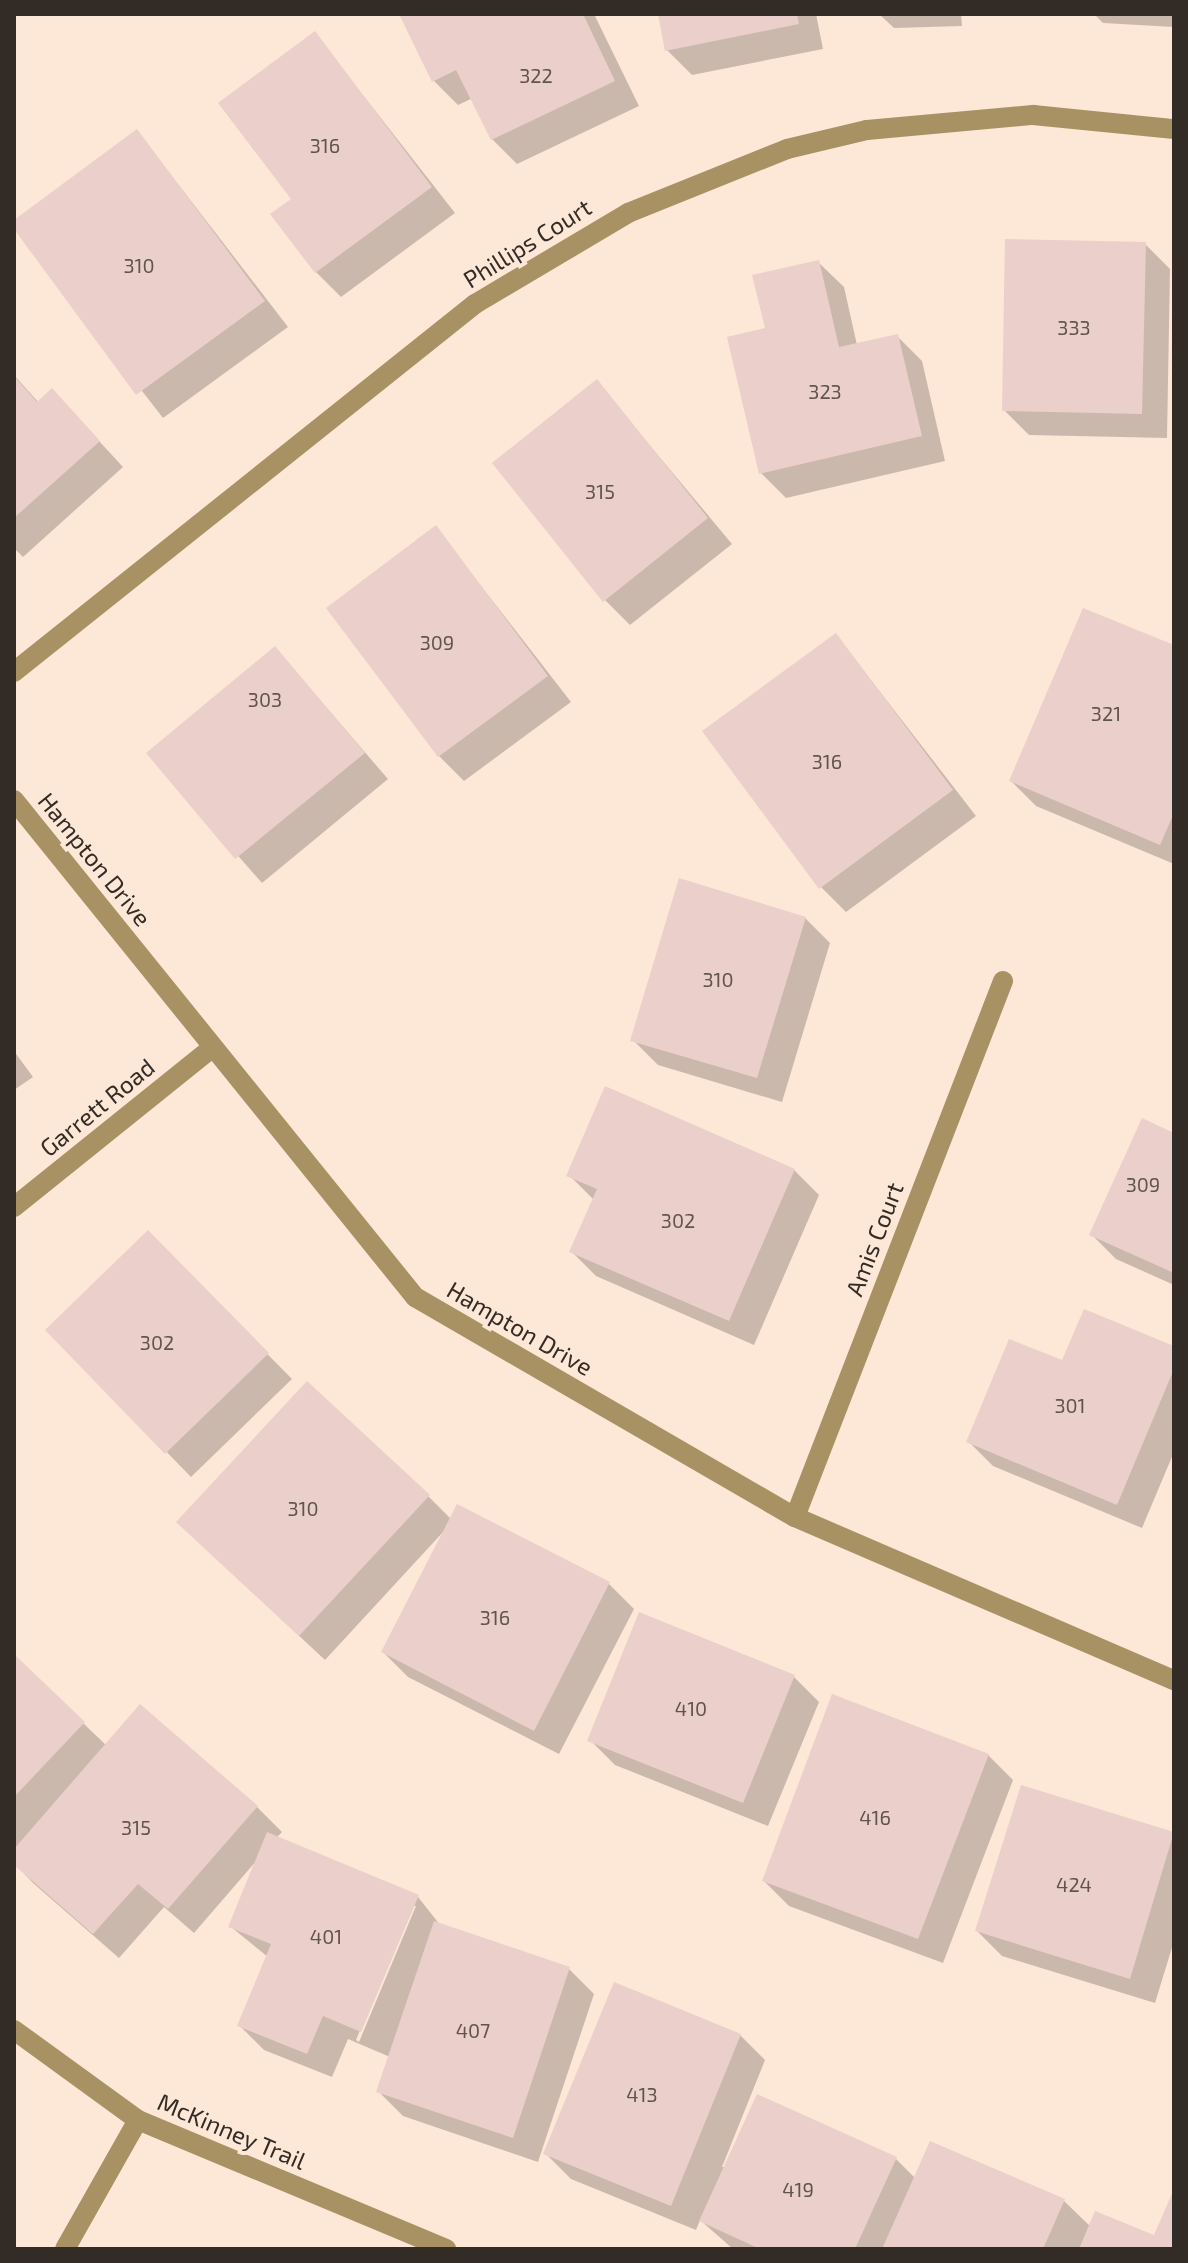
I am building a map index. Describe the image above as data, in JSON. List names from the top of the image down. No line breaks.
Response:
{"streets":{"street":["Phillips Court","Hampton Drive","Garrett Road","Amis Court","McKinney Trail"]},"crossings":[["Hampton Drive","Garrett Road"],["Hampton Drive","Amis Court"]],"house_numbers":["322","316","310","333","323","315","309","303","321","316","310","309","302","302","301","310","316","410","416","315","424","401","407","413","419"]}
